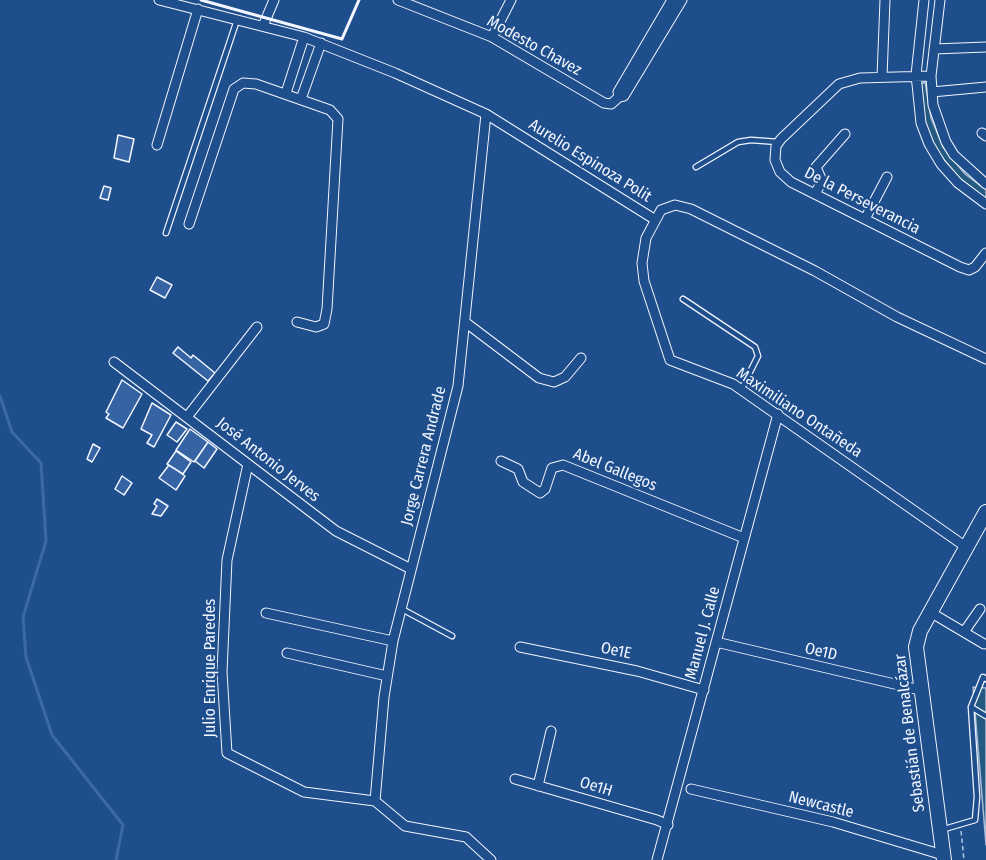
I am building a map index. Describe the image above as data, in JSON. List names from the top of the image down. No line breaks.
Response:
{"streets":{"main road":["Sebastián de Benalcázar"],"street":["Modesto Chavez","Aurelio Espinoza Polit","De la Perseverancia","Maximiliano Ontañeda","Jorge Carrera Andrade","José Antonio Jerves","Abel Gallegos","Manuel J. Calle","Oe1E","Oe1D","Julio Enrique Paredes","Oe1H","Newcastle"]},"crossings":[["Aurelio Espinoza Polit","Maximiliano Ontañeda"],["Aurelio Espinoza Polit","Jorge Carrera Andrade"],["Maximiliano Ontañeda","Manuel J. Calle"],["Maximiliano Ontañeda","Sebastián de Benalcázar"],["Jorge Carrera Andrade","José Antonio Jerves"],["Jorge Carrera Andrade","Julio Enrique Paredes"],["José Antonio Jerves","Julio Enrique Paredes"],["Abel Gallegos","Manuel J. Calle"],["Manuel J. Calle","Oe1E"],["Manuel J. Calle","Oe1D"],["Manuel J. Calle","Oe1H"],["Oe1D","Sebastián de Benalcázar"],["Sebastián de Benalcázar","Newcastle"]]}
